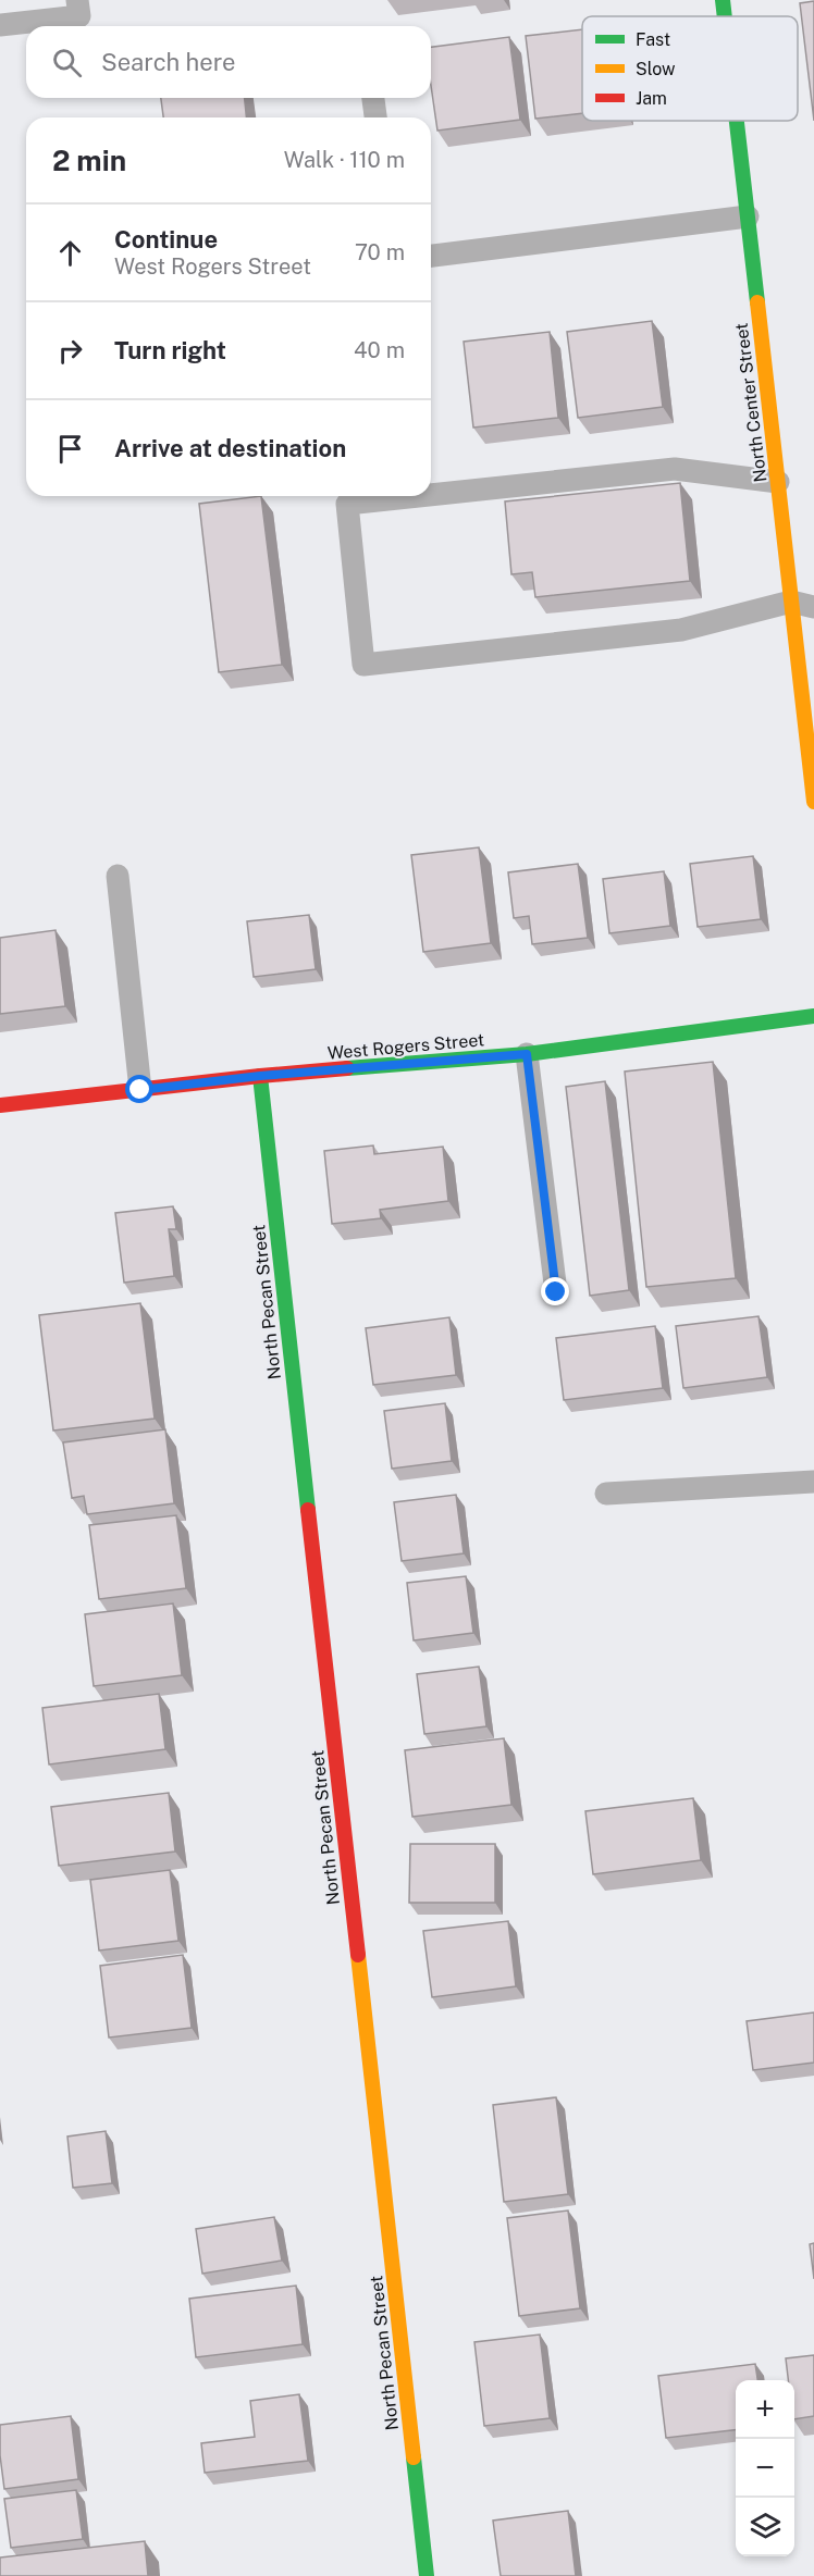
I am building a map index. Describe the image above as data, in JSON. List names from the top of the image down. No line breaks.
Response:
{"streets":{"street":["North Center Street","West Rogers Street","North Pecan Street"]},"crossings":[["West Rogers Street","North Pecan Street"]],"legend":["Fast","Slow","Jam"],"page":{"search":"Search here","heading":["2 min","Walk · 110 m"],"list":[["Continue","West Rogers Street","70 m"],["Turn right","40 m"],"Arrive at destination"],"map_buttons":["+","−"]}}
